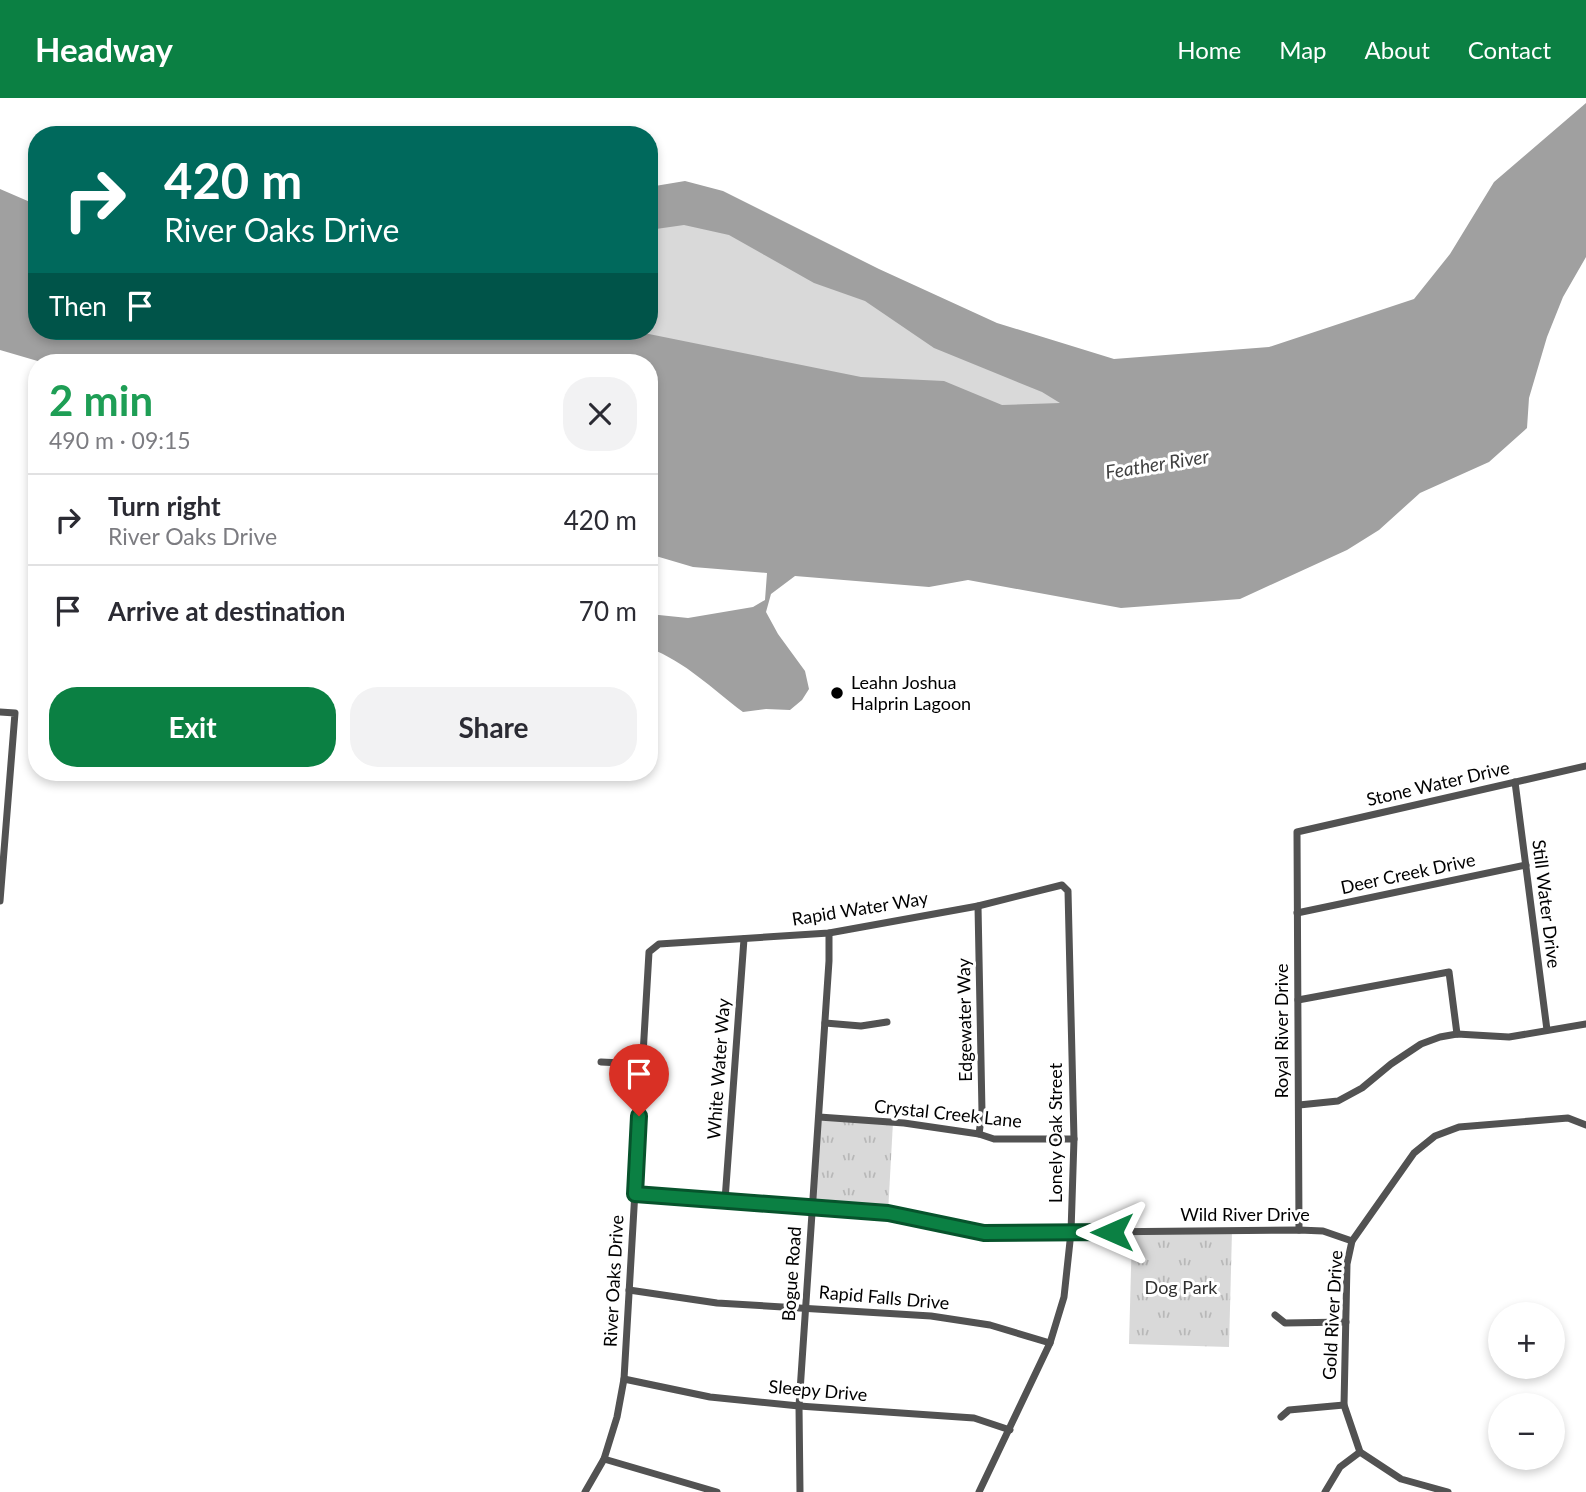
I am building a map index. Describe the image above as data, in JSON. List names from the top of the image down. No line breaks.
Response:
{"streets":{"street":["Stone Water Drive","Deer Creek Drive","Still Water Drive","Rapid Water Way","Edgewater Way","Royal River Drive","White Water Way","Crystal Creek Lane","Lonely Oak Street","Wild River Drive","Bogue Road","River Oaks Drive","Rapid Falls Drive","Gold River Drive","Sleepy Drive"]},"crossings":[["Stone Water Drive","Still Water Drive"],["Stone Water Drive","Royal River Drive"],["Deer Creek Drive","Still Water Drive"],["Deer Creek Drive","Royal River Drive"],["Rapid Water Way","Edgewater Way"],["Rapid Water Way","White Water Way"],["Rapid Water Way","Lonely Oak Street"],["Rapid Water Way","Bogue Road"],["Rapid Water Way","River Oaks Drive"],["Edgewater Way","Crystal Creek Lane"],["Royal River Drive","Wild River Drive"],["White Water Way","Wild River Drive"],["Crystal Creek Lane","Lonely Oak Street"],["Crystal Creek Lane","Bogue Road"],["Lonely Oak Street","Wild River Drive"],["Lonely Oak Street","Rapid Falls Drive"],["Lonely Oak Street","Sleepy Drive"],["Wild River Drive","Bogue Road"],["Wild River Drive","River Oaks Drive"],["Wild River Drive","Gold River Drive"],["Bogue Road","Rapid Falls Drive"],["Bogue Road","Sleepy Drive"],["River Oaks Drive","Rapid Falls Drive"],["River Oaks Drive","Sleepy Drive"]],"water":["Feather River"],"parks":["Dog Park"],"places":["Leahn Joshua Halprin Lagoon"],"page":{"header":"Headway","nav":["Home","Map","About","Contact"],"turn":["420 m","River Oaks Drive"],"then":"Then","heading":["2 min","490 m · 09:15"],"list":[{"name":"Turn right","note":"River Oaks Drive","value":"420 m"},{"name":"Arrive at destination","value":"70 m"}],"buttons":["Exit","Share"],"map_buttons":["+","−"]}}
